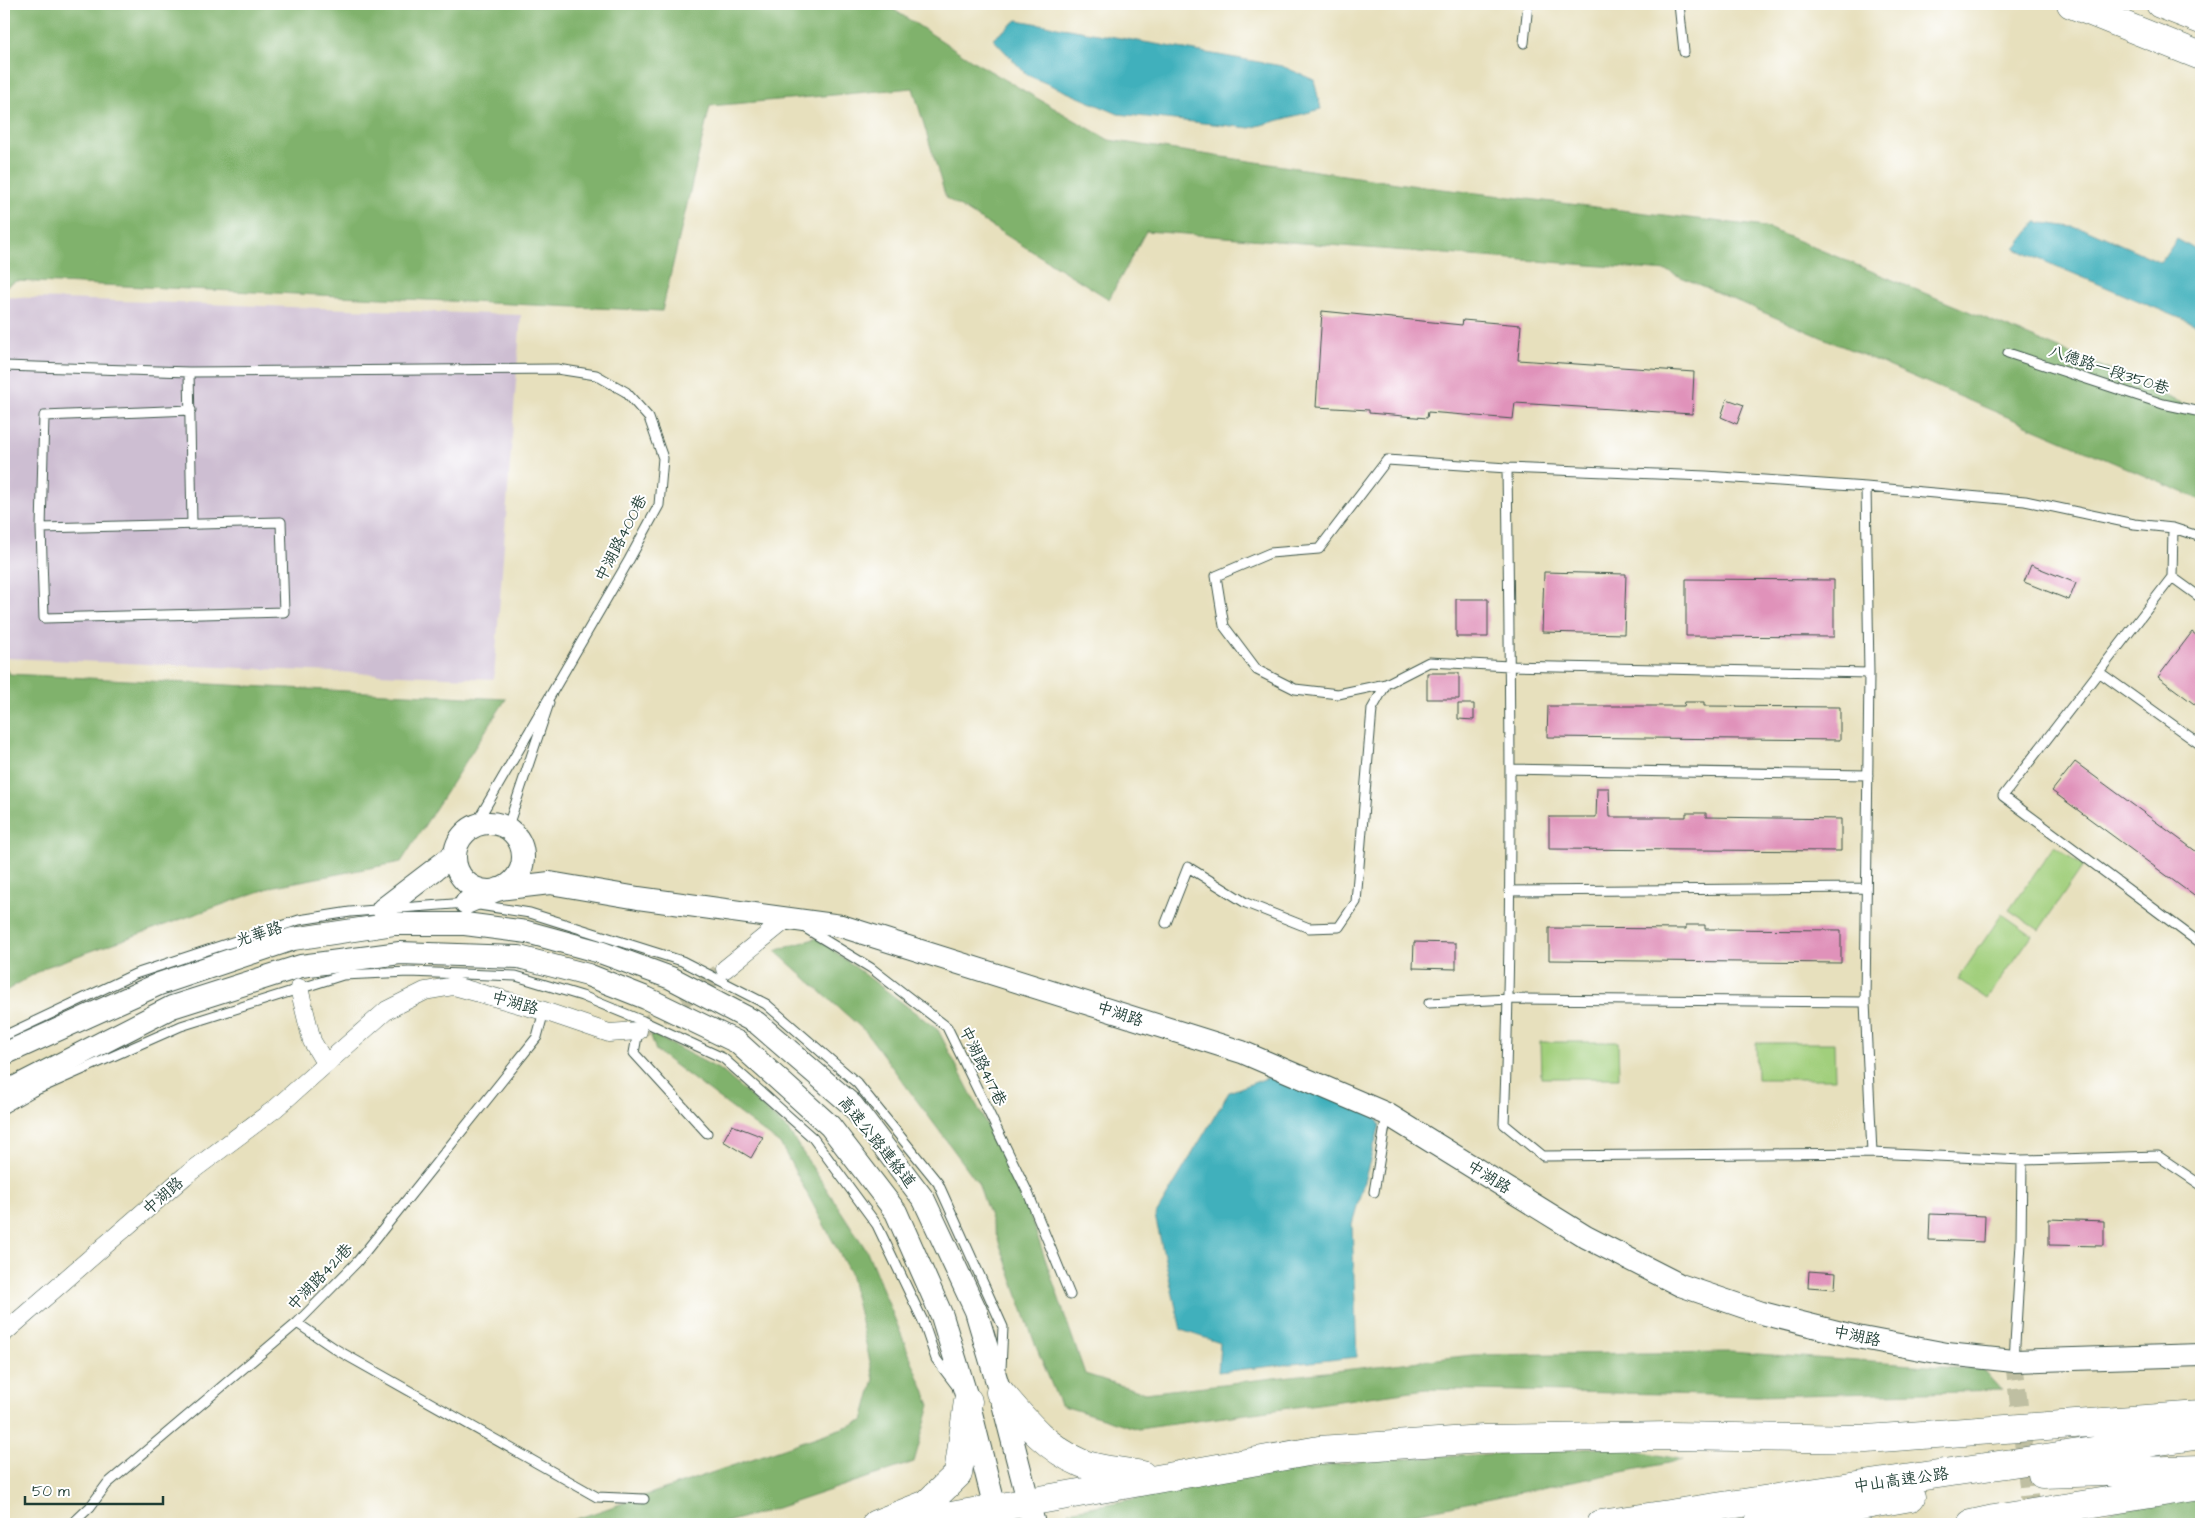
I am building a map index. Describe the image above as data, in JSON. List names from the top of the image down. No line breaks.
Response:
{"streets":{"main road":["中山高速公路"],"street":["光華路","中湖路","高速公路連絡道"],"lane":["八德路一段350巷","中湖路400巷","中湖路417巷","中湖路421巷"]},"crossings":[["中湖路400巷","中湖路"],["光華路","高速公路連絡道"],["中湖路","中湖路417巷"],["中湖路","中湖路421巷"]],"scale_bar":"50 m"}
